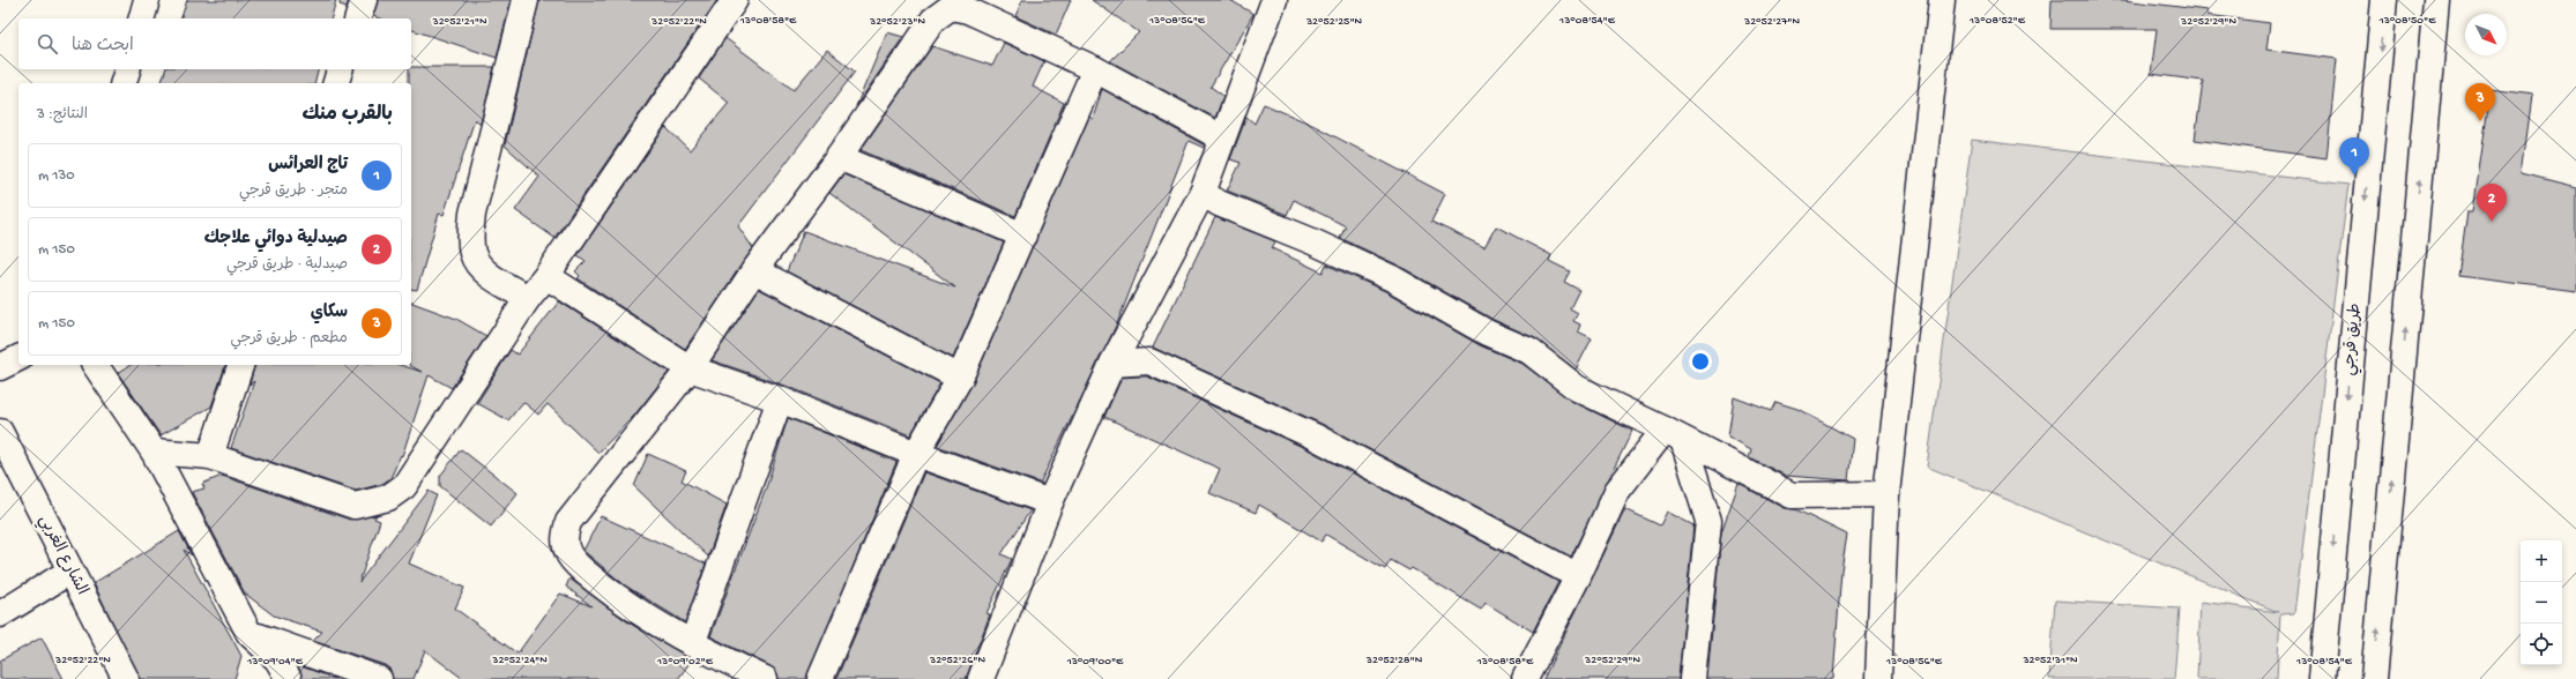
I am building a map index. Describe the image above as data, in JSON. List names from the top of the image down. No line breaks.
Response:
{"streets":{"main road":["طريق قرجي","الشارع الغربي"]},"north":"bottom right","page":{"search":"ابحث هنا","pins":["3","1","2"],"heading":["بالقرب منك","النتائج: 3"],"list":[{"mark":"1","name":"تاج العرائس","note":"متجر · طريق قرجي","value":"130 m"},{"mark":"2","name":"صيدلية دوائي علاجك","note":"صيدلية · طريق قرجي","value":"150 m"},{"mark":"3","name":"سكاي","note":"مطعم · طريق قرجي","value":"150 m"}],"map_buttons":["+","−"]},"coordinates":["13°08'52\"E","13°08'58\"E","13°08'56\"E","13°08'54\"E","13°08'50\"E","32°52'22\"N","32°52'23\"N","32°52'25\"N","32°52'27\"N","32°52'29\"N","32°52'21\"N","32°52'24\"N","32°52'26\"N","32°52'28\"N","32°52'31\"N","13°09'04\"E","13°09'02\"E","13°09'00\"E"]}
